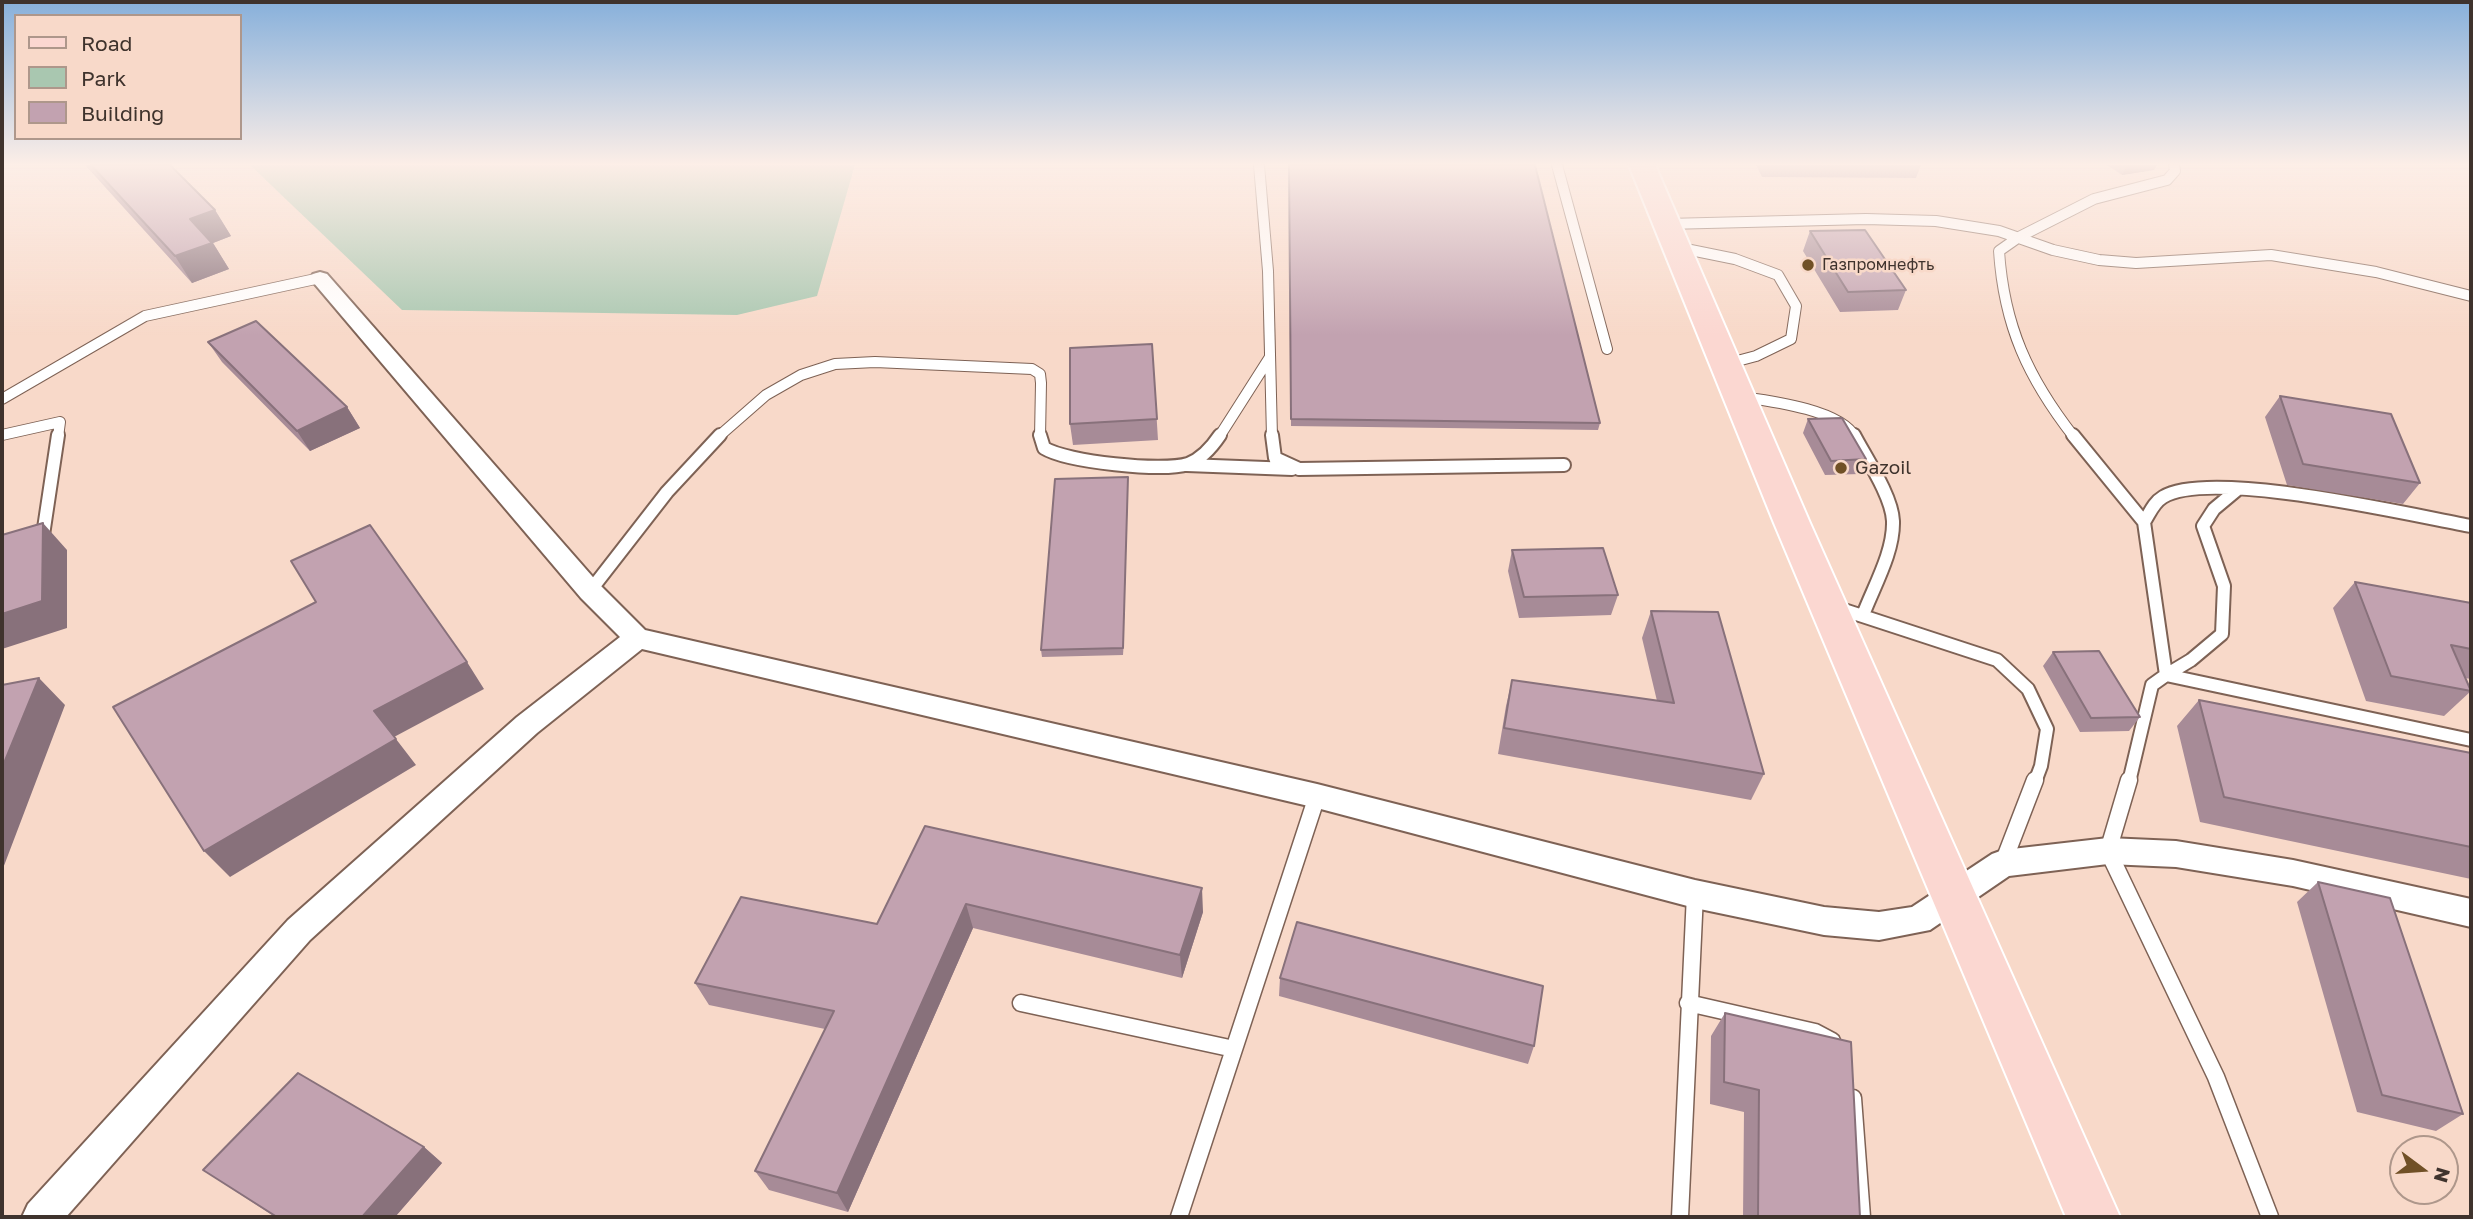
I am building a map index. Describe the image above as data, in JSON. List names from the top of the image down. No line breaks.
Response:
{"places":["Газпромнефть","Gazoil"],"legend":["Road","Park","Building"],"north":"right"}
